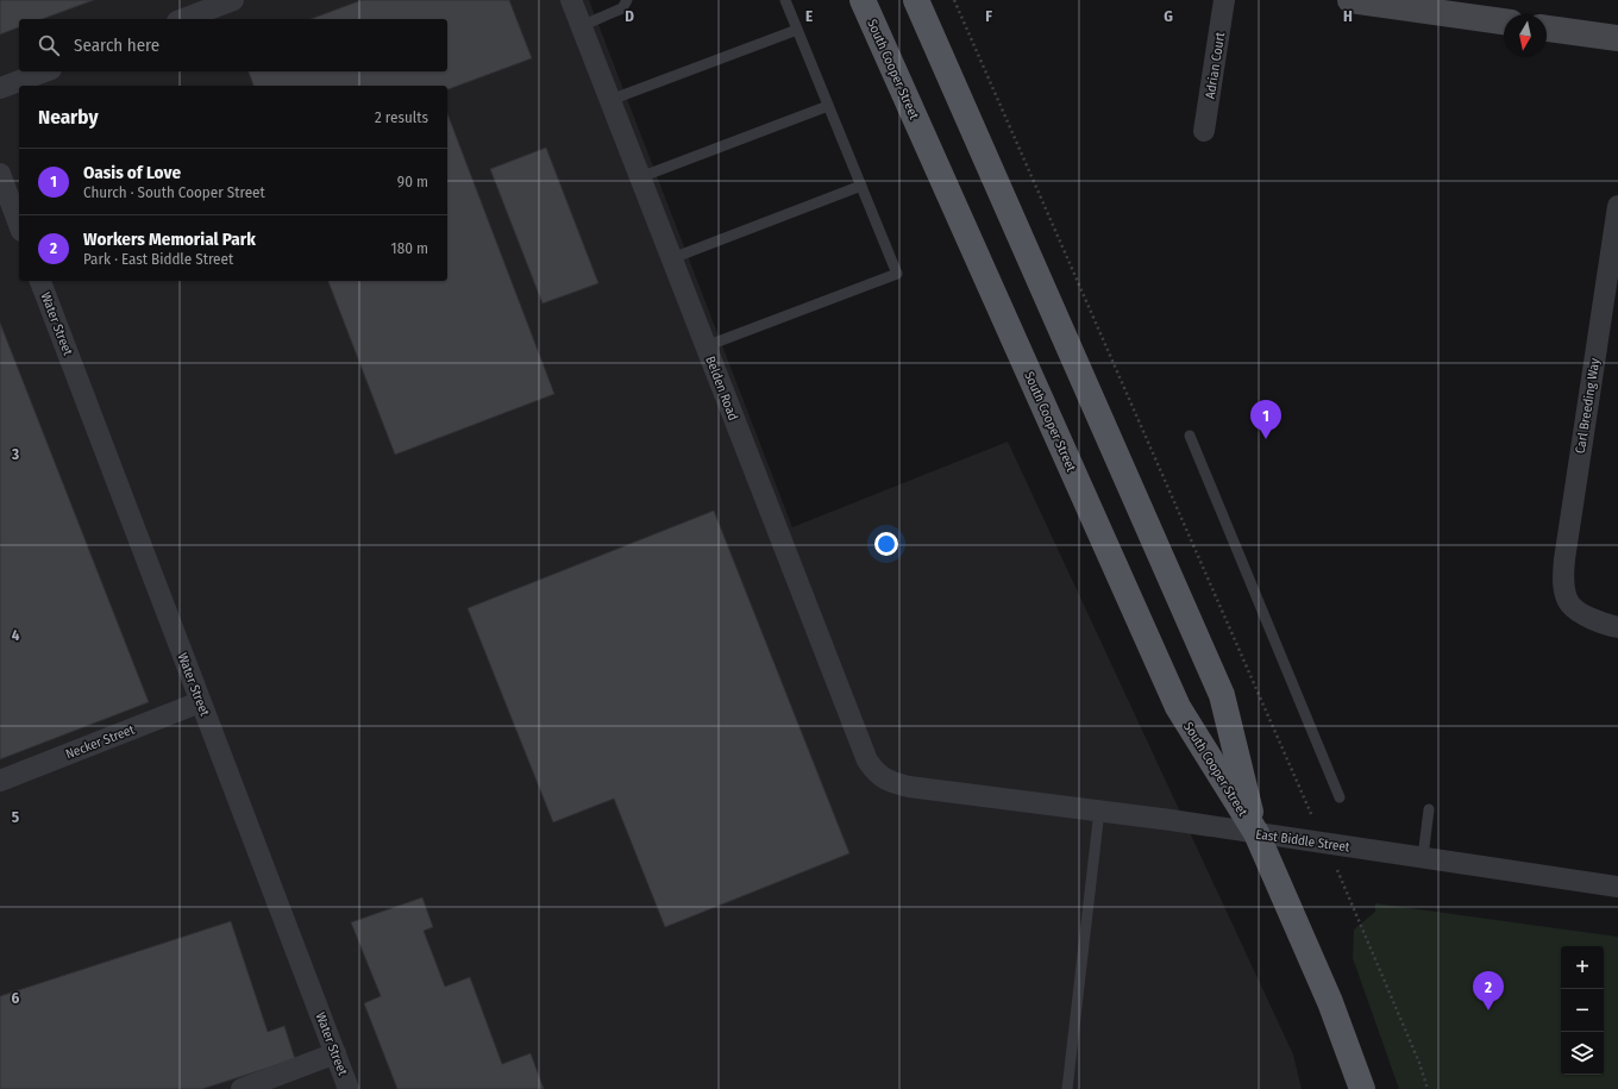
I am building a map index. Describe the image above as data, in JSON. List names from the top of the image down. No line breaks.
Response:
{"streets":{"main road":["South Cooper Street"],"street":["Adrian Court","Water Street","Belden Road","Carl Breeding Way","Necker Street","East Biddle Street"]},"crossings":[["South Cooper Street","East Biddle Street"],["Water Street","Necker Street"],["Belden Road","East Biddle Street"]],"north":"bottom","page":{"search":"Search here","heading":["Nearby","2 results"],"list":[{"mark":"1","name":"Oasis of Love","note":"Church · South Cooper Street","value":"90 m"},{"mark":"2","name":"Workers Memorial Park","note":"Park · East Biddle Street","value":"180 m"}],"pins":["1","2"],"map_buttons":["+","−"]},"grid":{"columns":["D","E","F","G","H"],"rows":["3","4","5","6"]}}
